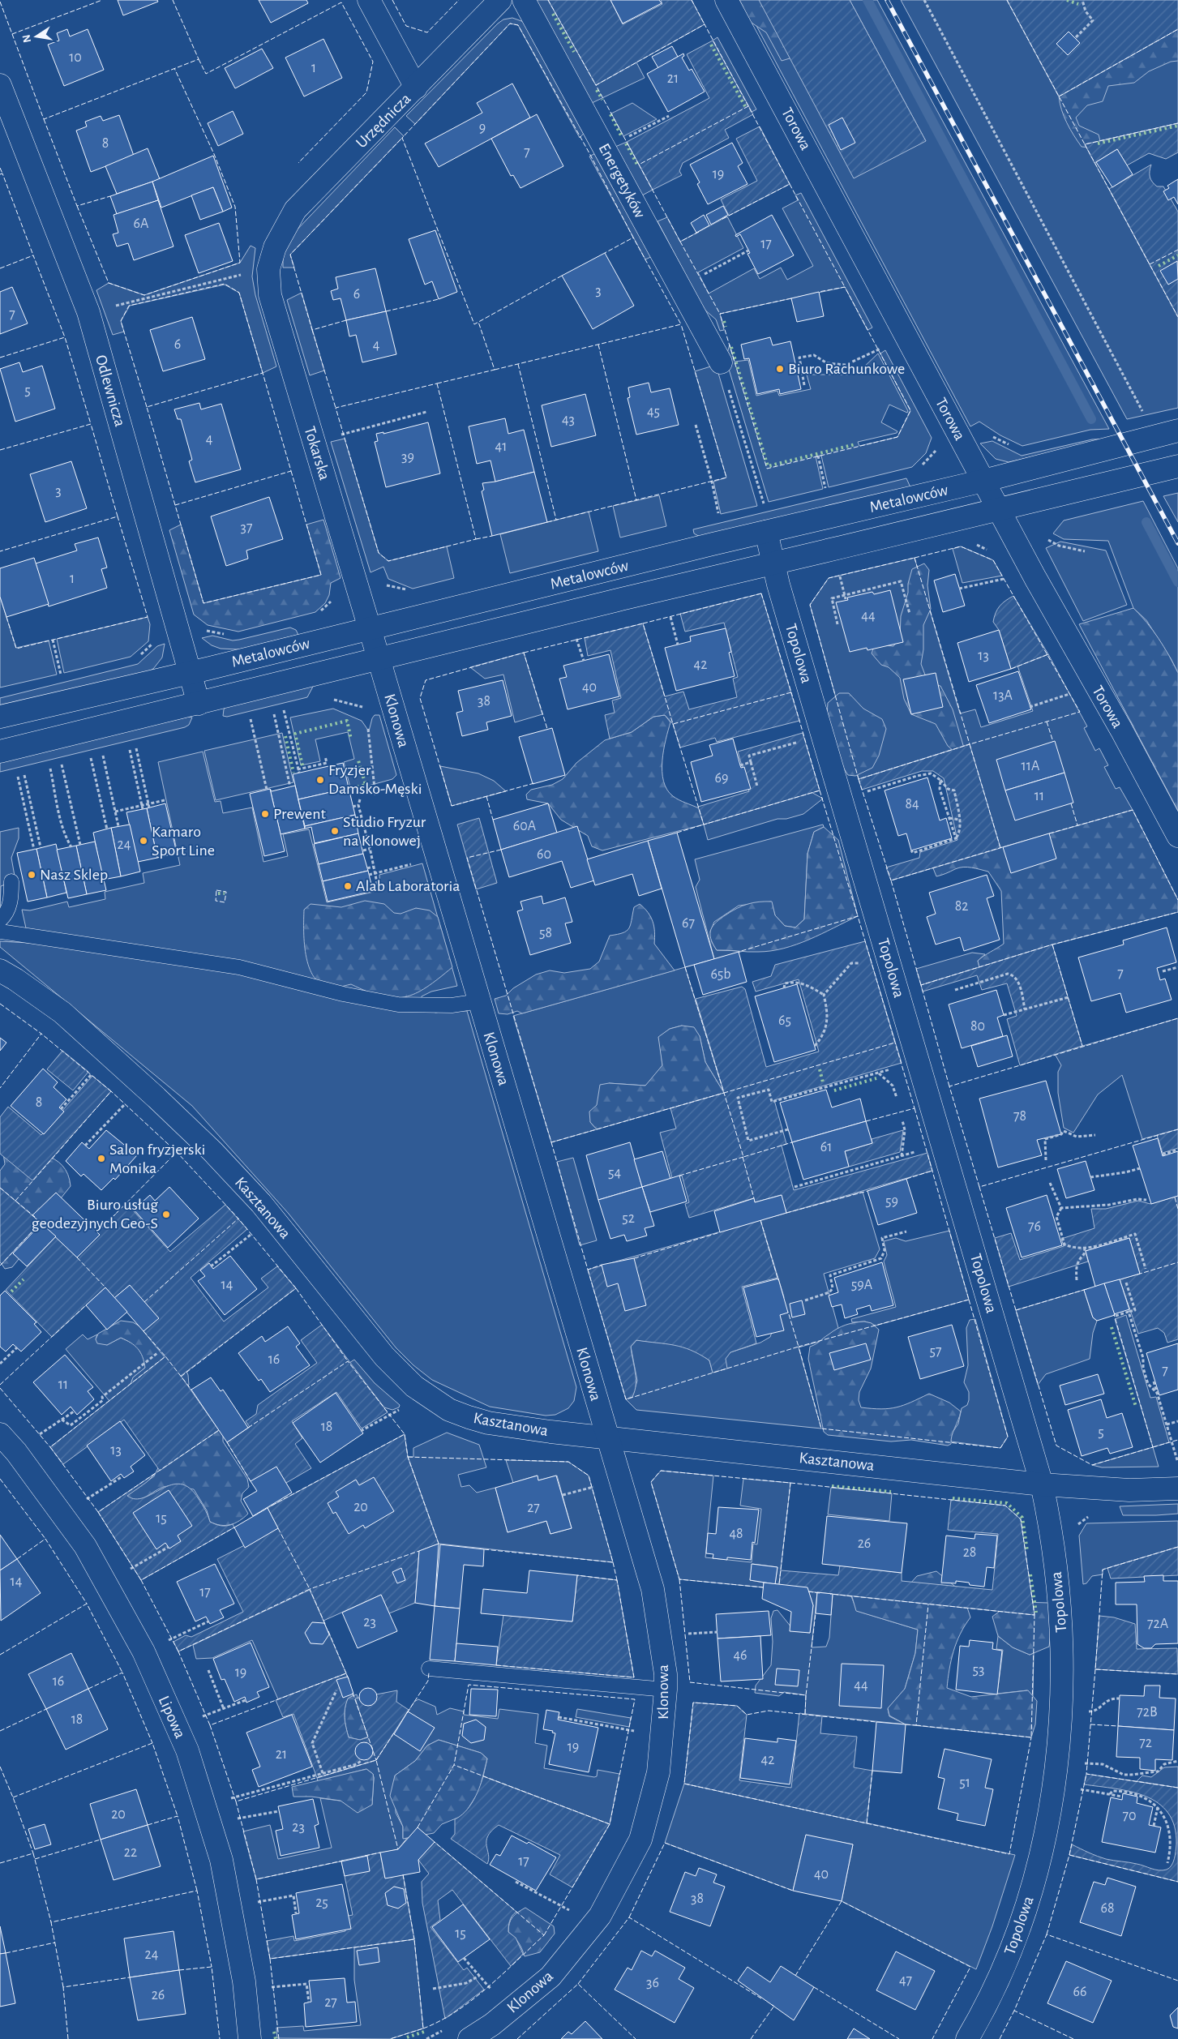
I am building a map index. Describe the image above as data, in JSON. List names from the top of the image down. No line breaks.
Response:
{"streets":{"street":["Urzędnicza","Torowa","Energetyków","Odlewnicza","Tokarska","Metalowców","Topolowa","Klonowa","Kasztanowa","Lipowa"]},"crossings":[["Urzędnicza","Tokarska"],["Torowa","Metalowców"],["Odlewnicza","Metalowców"],["Tokarska","Metalowców"],["Tokarska","Klonowa"],["Metalowców","Topolowa"],["Metalowców","Klonowa"],["Topolowa","Kasztanowa"],["Klonowa","Kasztanowa"]],"places":["Biuro Rachunkowe","Fryzjer Damsko-Męski","Prewent","Studio Fryzur na Klonowej","Kamaro Sport Line","Nasz Sklep","Alab Laboratoria","Salon fryzjerski Monika","Biuro usług geodezyjnych Geo-S"],"house_numbers":["10","1","21","9","8","7","19","6A","17","3","6","7","6","4","5","45","43","4","41","39","3","37","1","44","13","42","40","13A","38","11A","69","11","84","60A","24","60","82","67","58","7","65b","65","80","8","78","61","54","59","52","76","14","59A","57","16","7","11","18","5","13","20","27","15","48","26","28","14","17","23","72A","46","53","19","16","44","72B","18","72","19","21","42","51","20","70","23","22","17","40","38","25","68","15","24","47","36","66","26","27"],"north":"left"}
